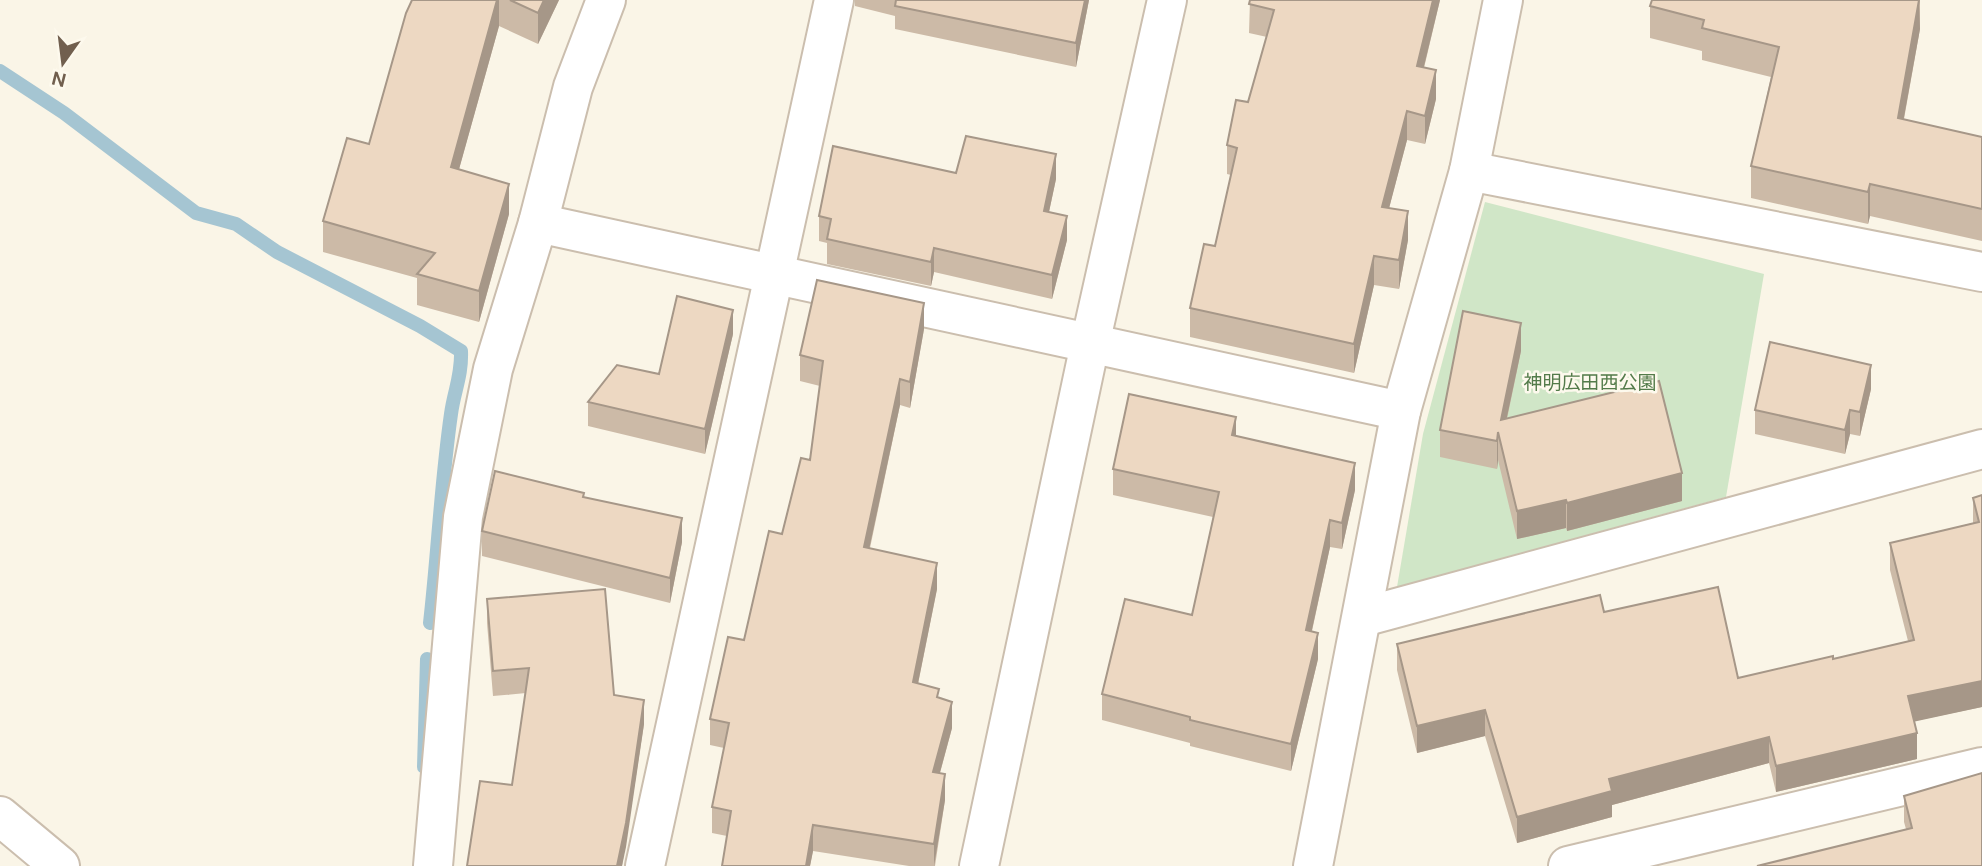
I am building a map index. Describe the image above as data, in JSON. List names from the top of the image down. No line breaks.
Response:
{"parks":["神明広田西公園"],"north":"bottom"}
